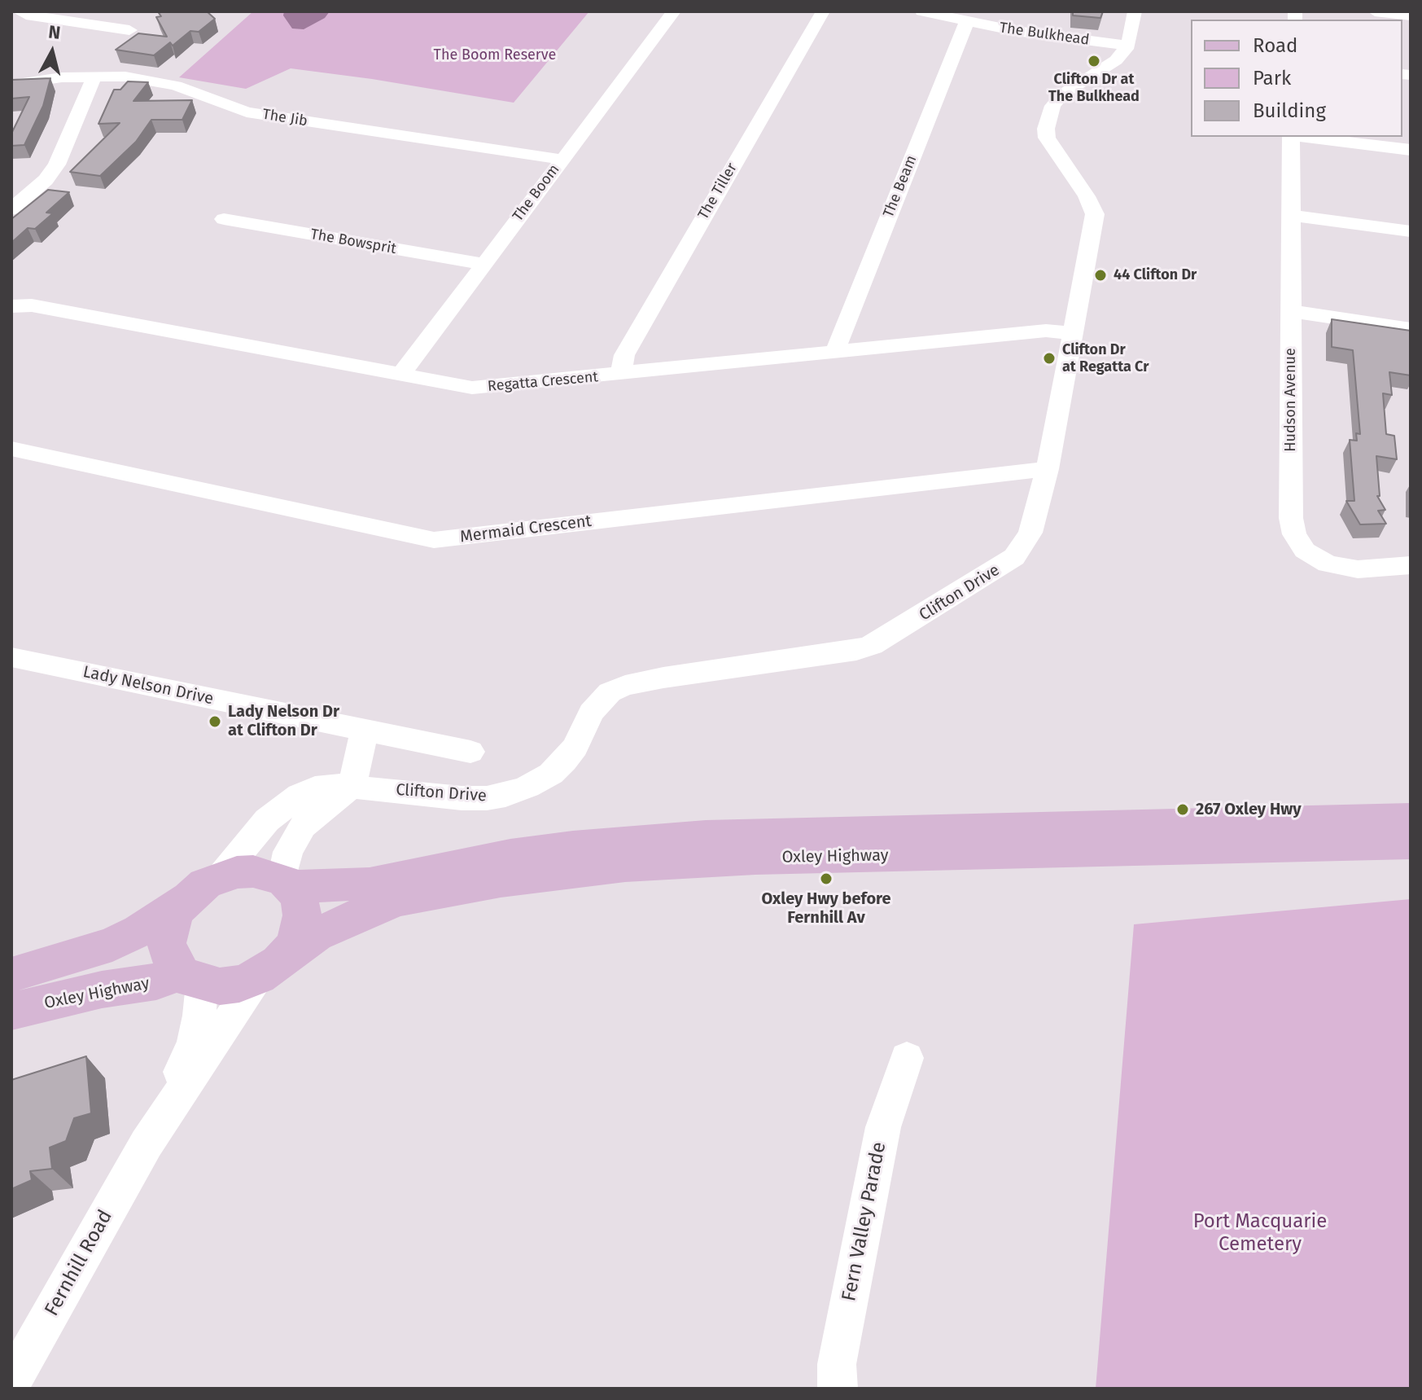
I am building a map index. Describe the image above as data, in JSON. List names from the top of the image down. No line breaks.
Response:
{"streets":{"main road":["Oxley Highway"],"street":["The Bulkhead","The Jib","The Beam","The Tiller","The Boom","The Bowsprit","Regatta Crescent","Hudson Avenue","Mermaid Crescent","Clifton Drive","Lady Nelson Drive","Fern Valley Parade","Fernhill Road"]},"crossings":[["The Bulkhead","The Beam"],["The Bulkhead","Clifton Drive"],["The Jib","The Boom"],["The Beam","Regatta Crescent"],["The Tiller","Regatta Crescent"],["The Boom","The Bowsprit"],["The Boom","Regatta Crescent"],["Regatta Crescent","Clifton Drive"],["Mermaid Crescent","Clifton Drive"],["Clifton Drive","Oxley Highway"],["Clifton Drive","Fernhill Road"],["Oxley Highway","Fernhill Road"]],"parks":["The Boom Reserve","Port Macquarie Cemetery"],"places":["Clifton Dr at The Bulkhead","44 Clifton Dr","Clifton Dr at Regatta Cr","Lady Nelson Dr at Clifton Dr","267 Oxley Hwy","Oxley Hwy before Fernhill Av"],"legend":["Road","Park","Building"],"north":"top"}
